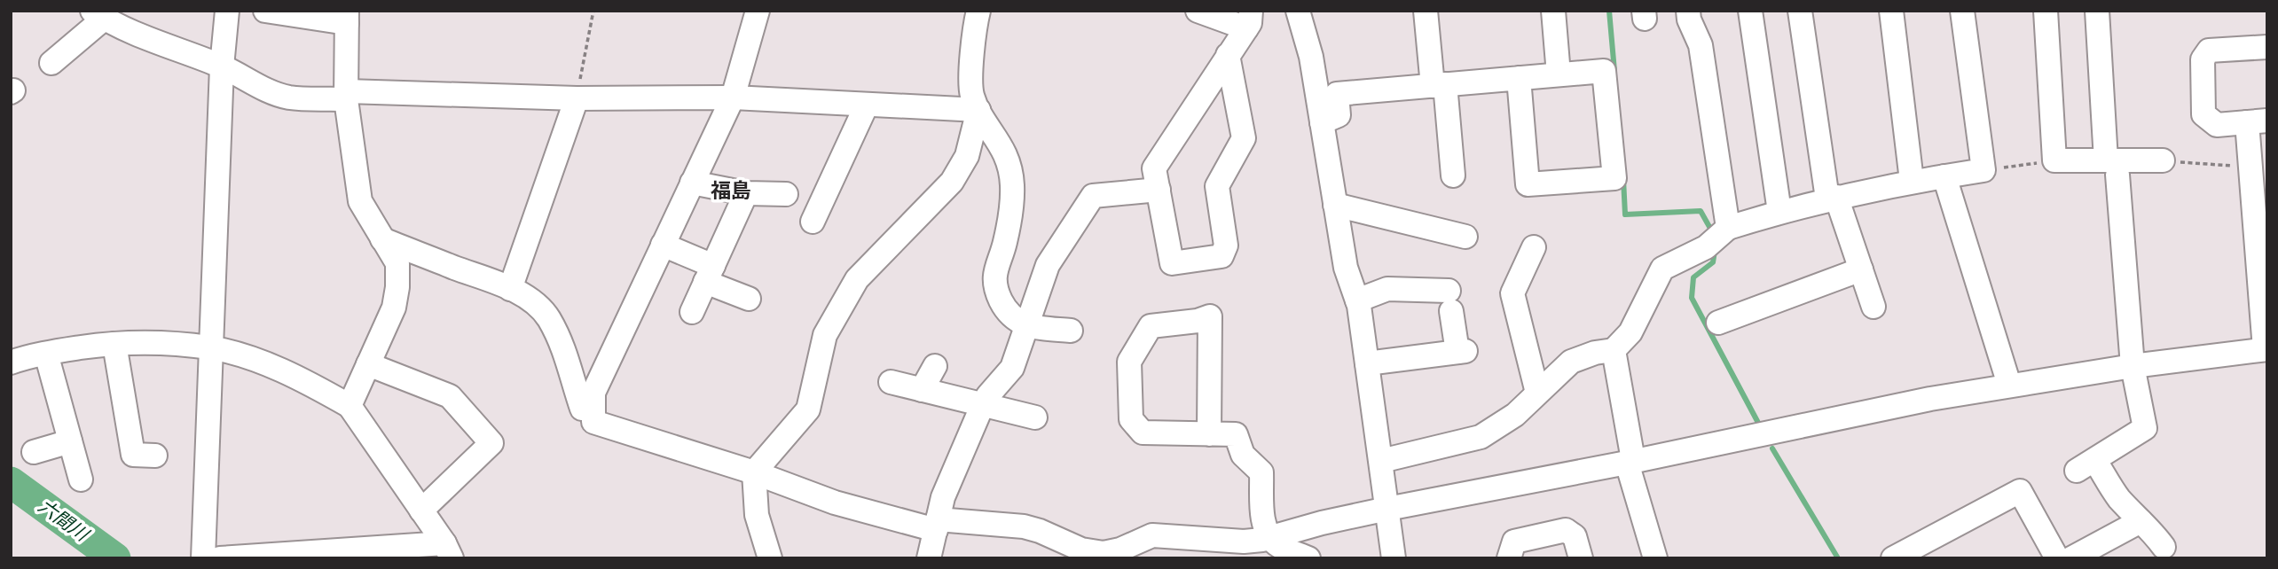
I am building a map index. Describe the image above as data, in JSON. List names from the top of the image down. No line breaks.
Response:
{"districts":["福島"],"water":["六間川"]}
